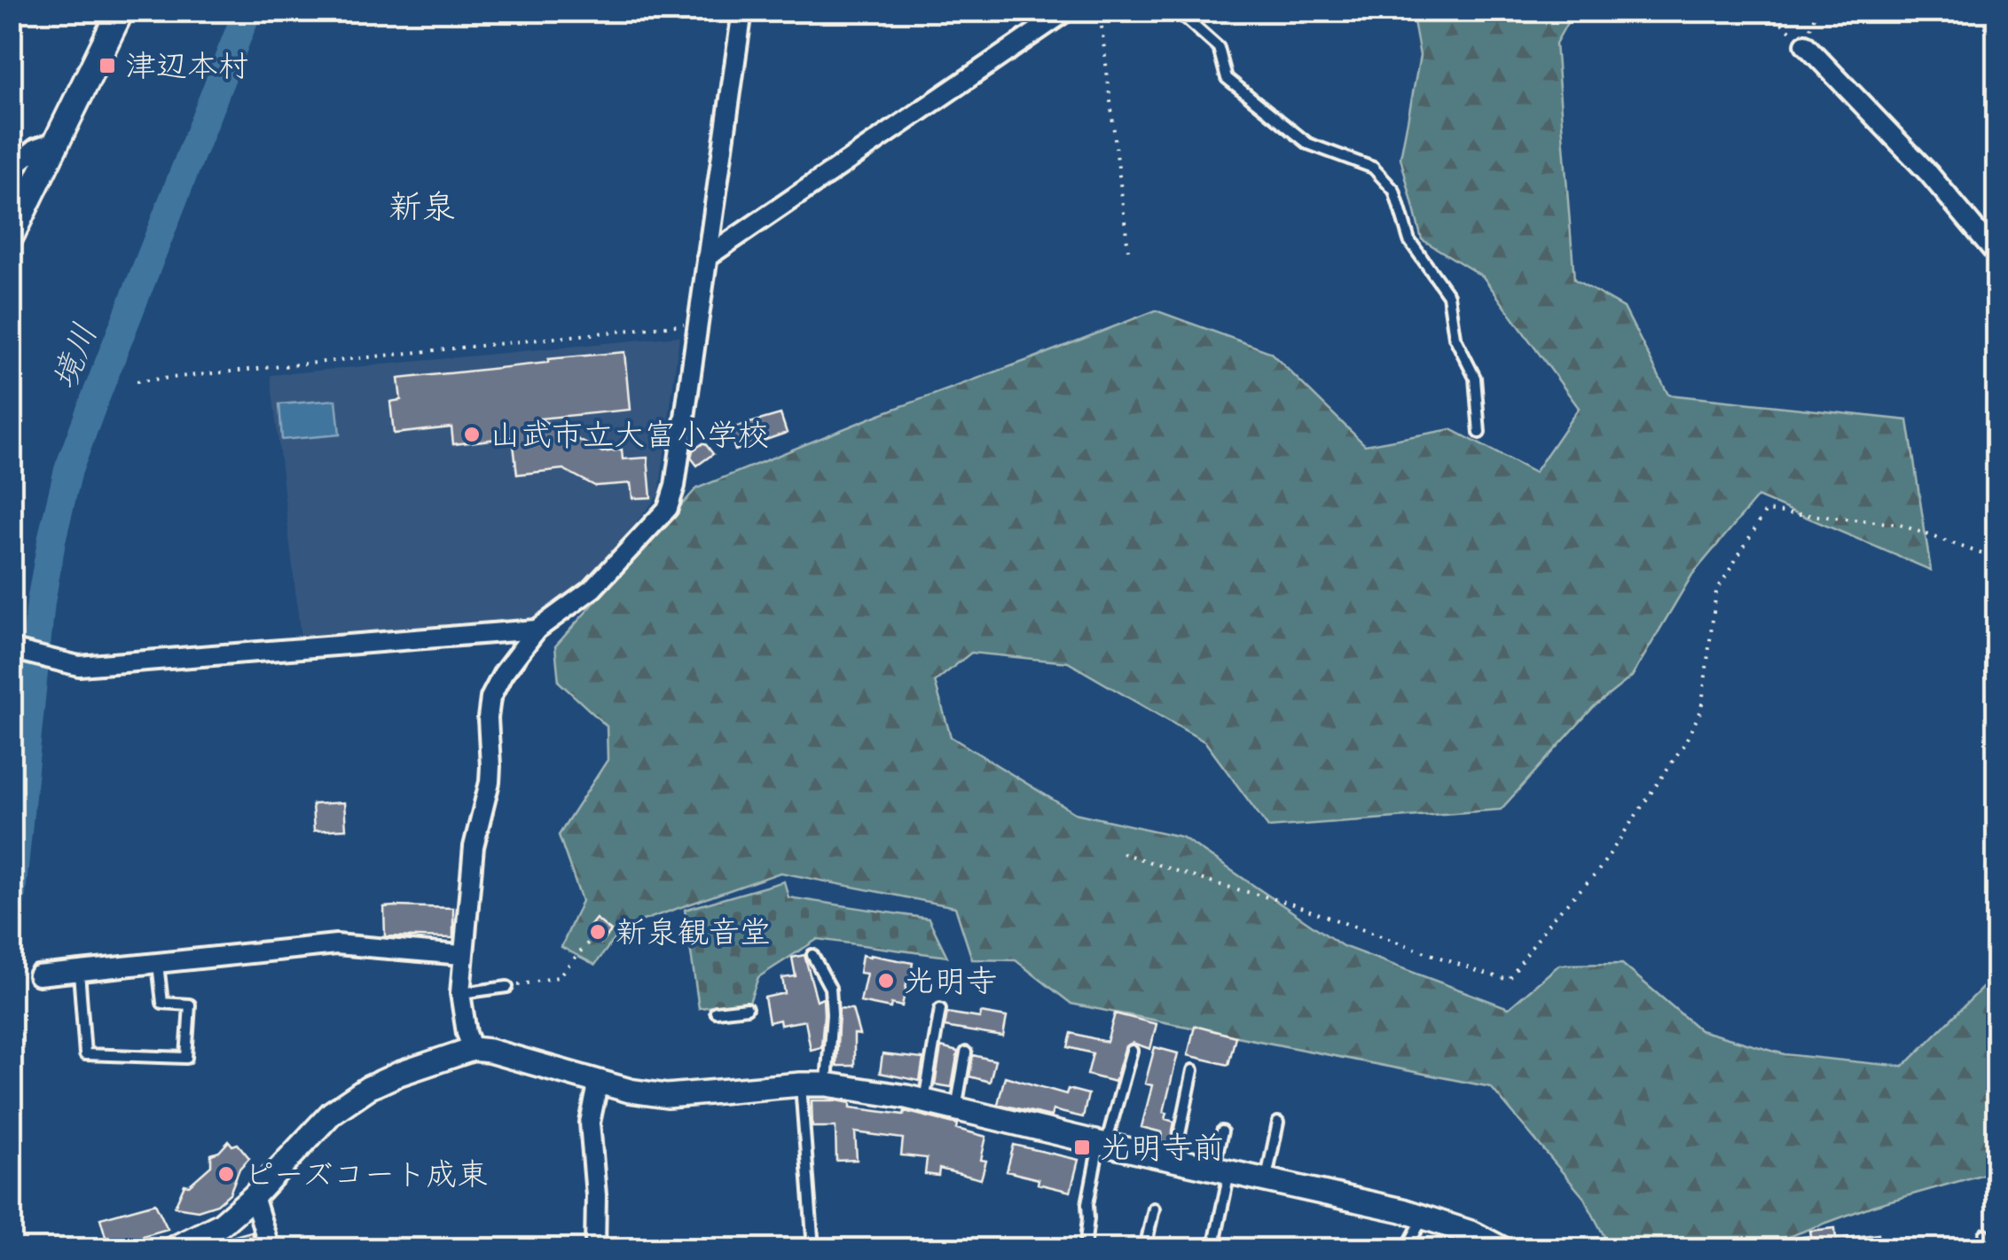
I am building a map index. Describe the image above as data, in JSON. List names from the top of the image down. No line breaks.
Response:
{"districts":["新泉"],"water":["境川"],"places":{"transit":["津辺本村","光明寺前"],"other":["山武市立大富小学校","新泉観音堂","光明寺","ピーズコート成東"]}}
